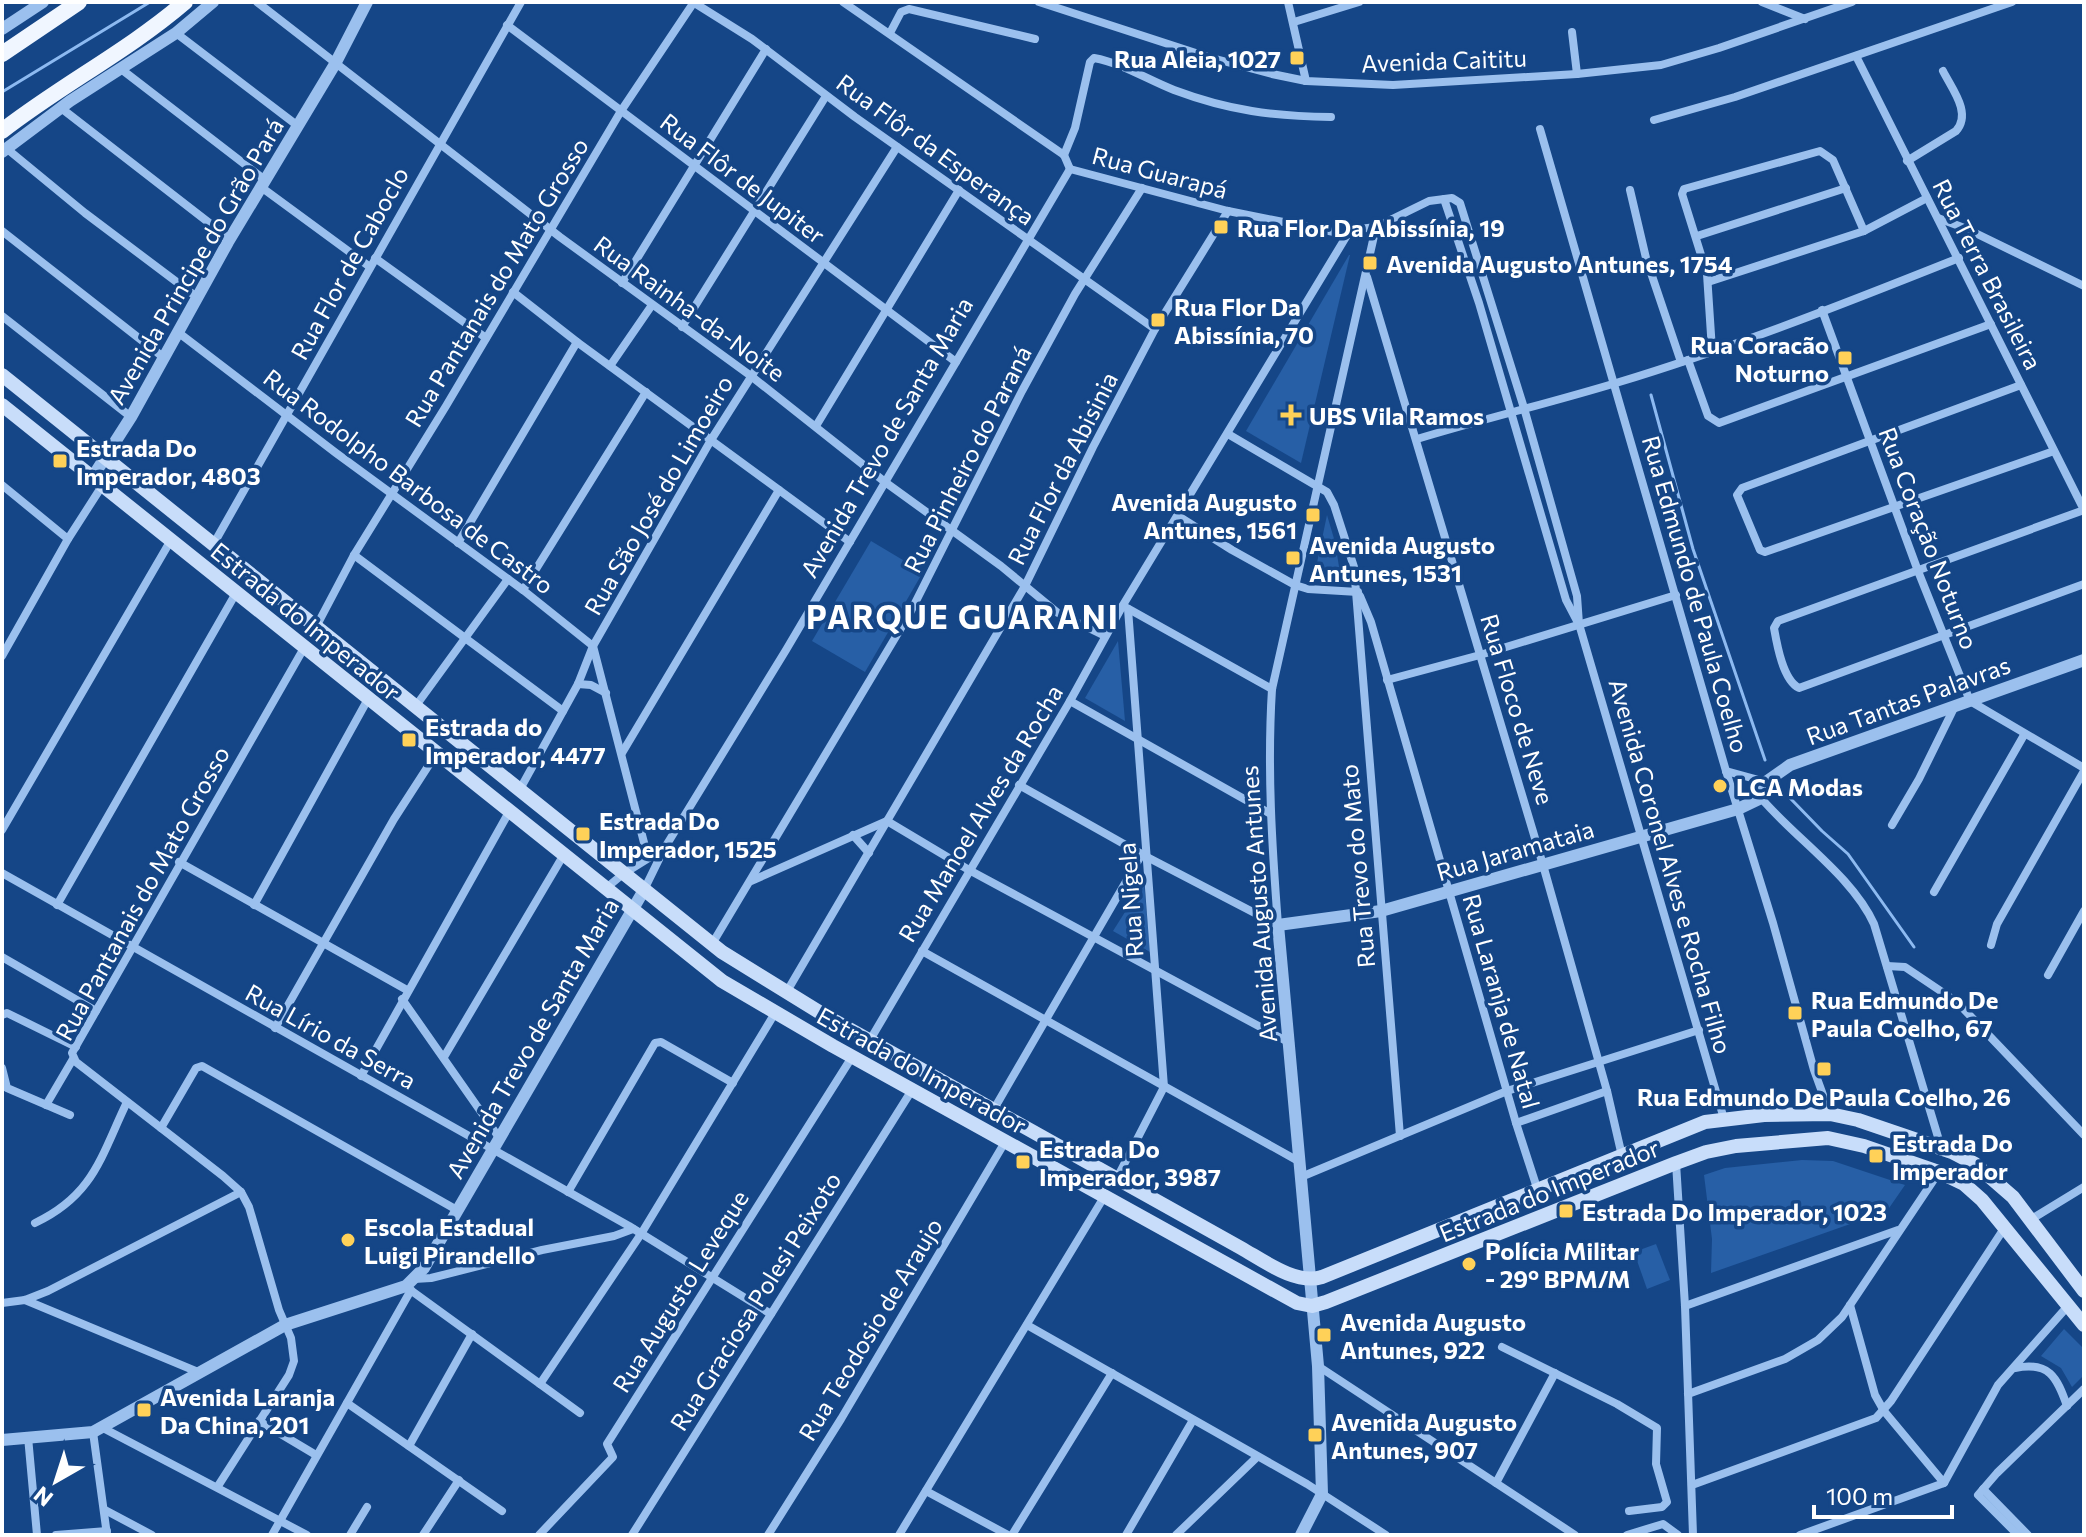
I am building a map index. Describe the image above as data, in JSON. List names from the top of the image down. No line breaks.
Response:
{"streets":{"main road":["Estrada do Imperador"],"street":["Avenida Caititu","Rua Flôr da Esperança","Rua Guarapá","Rua Flôr de Jupiter","Avenida Principe do Grão Pará","Rua Flor de Caboclo","Rua Terra Brasileira","Rua Pantanais do Mato Grosso","Rua Rainha-da-Noite","Avenida Trevo de Santa Maria","Rua Pinheiro do Paraná","Rua Flor da Abisinia","Rua Rodolpho Barbosa de Castro","Rua São José do Limoeiro","Rua Coração Noturno","Rua Edmundo de Paula Coelho","Rua Tantas Palavras","Rua Floco de Neve","Rua Manoel Alves da Rocha","Rua Jaramataia","Rua Trevo do Mato","Avenida Coronel Alves e Rocha Filho","Rua Nigela","Avenida Augusto Antunes","Rua Laranja de Natal","Rua Lírio da Serra","Rua Augusto Leveque","Rua Graciosa Polesi Peixoto","Rua Teodosio de Araujo"]},"crossings":[["Rua Flôr da Esperança","Rua Pantanais do Mato Grosso"],["Rua Flôr da Esperança","Avenida Trevo de Santa Maria"],["Rua Flôr da Esperança","Rua Pinheiro do Paraná"],["Rua Flôr da Esperança","Rua Flor da Abisinia"],["Rua Flôr da Esperança","Rua São José do Limoeiro"],["Rua Guarapá","Avenida Trevo de Santa Maria"],["Rua Guarapá","Rua Pinheiro do Paraná"],["Rua Guarapá","Rua Flor da Abisinia"],["Rua Guarapá","Rua Manoel Alves da Rocha"],["Rua Guarapá","Avenida Coronel Alves e Rocha Filho"],["Rua Guarapá","Avenida Augusto Antunes"],["Rua Flôr de Jupiter","Rua Flor de Caboclo"],["Rua Flôr de Jupiter","Rua Pantanais do Mato Grosso"],["Rua Flôr de Jupiter","Avenida Trevo de Santa Maria"],["Rua Flôr de Jupiter","Rua São José do Limoeiro"],["Avenida Principe do Grão Pará","Rua Rainha-da-Noite"],["Avenida Principe do Grão Pará","Rua Rodolpho Barbosa de Castro"],["Avenida Principe do Grão Pará","Estrada do Imperador"],["Rua Flor de Caboclo","Rua Rainha-da-Noite"],["Rua Flor de Caboclo","Rua Rodolpho Barbosa de Castro"],["Rua Flor de Caboclo","Estrada do Imperador"],["Rua Pantanais do Mato Grosso","Rua Rainha-da-Noite"],["Rua Pantanais do Mato Grosso","Rua Rodolpho Barbosa de Castro"],["Rua Pantanais do Mato Grosso","Estrada do Imperador"],["Rua Pantanais do Mato Grosso","Rua Lírio da Serra"],["Rua Rainha-da-Noite","Avenida Trevo de Santa Maria"],["Rua Rainha-da-Noite","Rua Pinheiro do Paraná"],["Rua Rainha-da-Noite","Rua Flor da Abisinia"],["Rua Rainha-da-Noite","Rua São José do Limoeiro"],["Rua Rainha-da-Noite","Rua Manoel Alves da Rocha"],["Avenida Trevo de Santa Maria","Estrada do Imperador"],["Avenida Trevo de Santa Maria","Rua Lírio da Serra"],["Rua Pinheiro do Paraná","Estrada do Imperador"],["Rua Flor da Abisinia","Estrada do Imperador"],["Rua Rodolpho Barbosa de Castro","Rua São José do Limoeiro"],["Rua São José do Limoeiro","Estrada do Imperador"],["Rua Coração Noturno","Rua Tantas Palavras"],["Rua Edmundo de Paula Coelho","Estrada do Imperador"],["Rua Edmundo de Paula Coelho","Rua Jaramataia"],["Estrada do Imperador","Rua Floco de Neve"],["Estrada do Imperador","Rua Manoel Alves da Rocha"],["Estrada do Imperador","Avenida Coronel Alves e Rocha Filho"],["Estrada do Imperador","Avenida Augusto Antunes"],["Estrada do Imperador","Rua Laranja de Natal"],["Estrada do Imperador","Rua Augusto Leveque"],["Estrada do Imperador","Rua Graciosa Polesi Peixoto"],["Estrada do Imperador","Rua Teodosio de Araujo"],["Rua Floco de Neve","Rua Jaramataia"],["Rua Floco de Neve","Avenida Augusto Antunes"],["Rua Manoel Alves da Rocha","Rua Nigela"],["Rua Jaramataia","Rua Trevo do Mato"],["Rua Jaramataia","Avenida Coronel Alves e Rocha Filho"],["Rua Jaramataia","Avenida Augusto Antunes"],["Rua Jaramataia","Rua Laranja de Natal"],["Rua Trevo do Mato","Rua Laranja de Natal"],["Rua Lírio da Serra","Rua Augusto Leveque"],["Rua Lírio da Serra","Rua Graciosa Polesi Peixoto"]],"districts":["PARQUE GUARANI"],"places":{"transit":["Rua Aleia, 1027","Rua Flor Da Abissínia, 19","Avenida Augusto Antunes, 1754","Rua Flor Da Abissínia, 70","Rua Coracão Noturno","Estrada Do Imperador, 4803","Avenida Augusto Antunes, 1561","Avenida Augusto Antunes, 1531","Estrada do Imperador, 4477","Estrada Do Imperador, 1525","Rua Edmundo De Paula Coelho, 67","Rua Edmundo De Paula Coelho, 26","Estrada Do Imperador","Estrada Do Imperador, 3987","Estrada Do Imperador, 1023","Avenida Augusto Antunes, 922","Avenida Laranja Da China, 201","Avenida Augusto Antunes, 907"],"health":["UBS Vila Ramos"],"other":["LCA Modas","Escola Estadual Luigi Pirandello","Polícia Militar - 29º BPM/M"]},"scale_bar":"100 m","north":"bottom left"}
